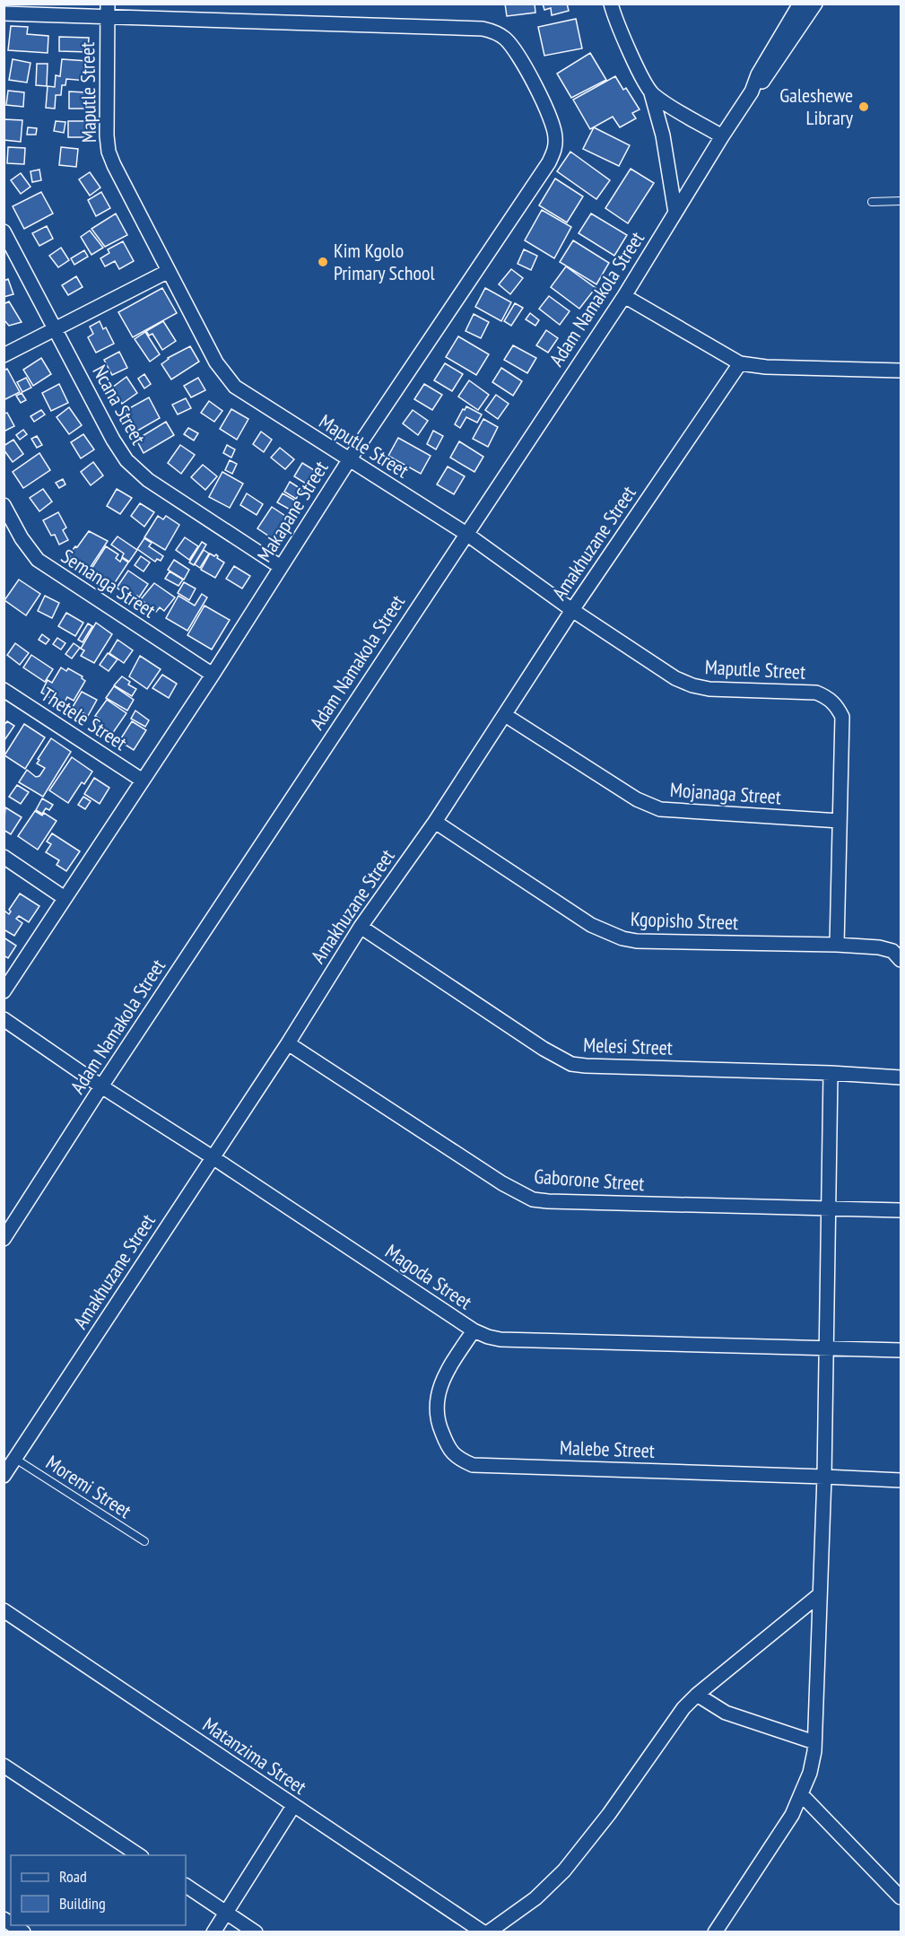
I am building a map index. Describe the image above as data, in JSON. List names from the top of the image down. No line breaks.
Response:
{"streets":{"street":["Maputle Street","Adam Namakola Street","Ncana Street","Makapane Street","Amakhuzane Street","Semanga Street","Thetele Street","Mojanaga Street","Kgopisho Street","Melesi Street","Gaborone Street","Magoda Street","Malebe Street","Matanzima Street"],"lane":["Moremi Street"]},"crossings":[["Maputle Street","Adam Namakola Street"],["Maputle Street","Makapane Street"],["Maputle Street","Amakhuzane Street"],["Maputle Street","Mojanaga Street"],["Adam Namakola Street","Magoda Street"],["Ncana Street","Makapane Street"],["Makapane Street","Semanga Street"],["Makapane Street","Thetele Street"],["Amakhuzane Street","Mojanaga Street"],["Amakhuzane Street","Kgopisho Street"],["Amakhuzane Street","Melesi Street"],["Amakhuzane Street","Gaborone Street"],["Amakhuzane Street","Magoda Street"],["Amakhuzane Street","Moremi Street"],["Magoda Street","Malebe Street"]],"places":["Galeshewe Library","Kim Kgolo Primary School"],"legend":["Road","Building"]}
